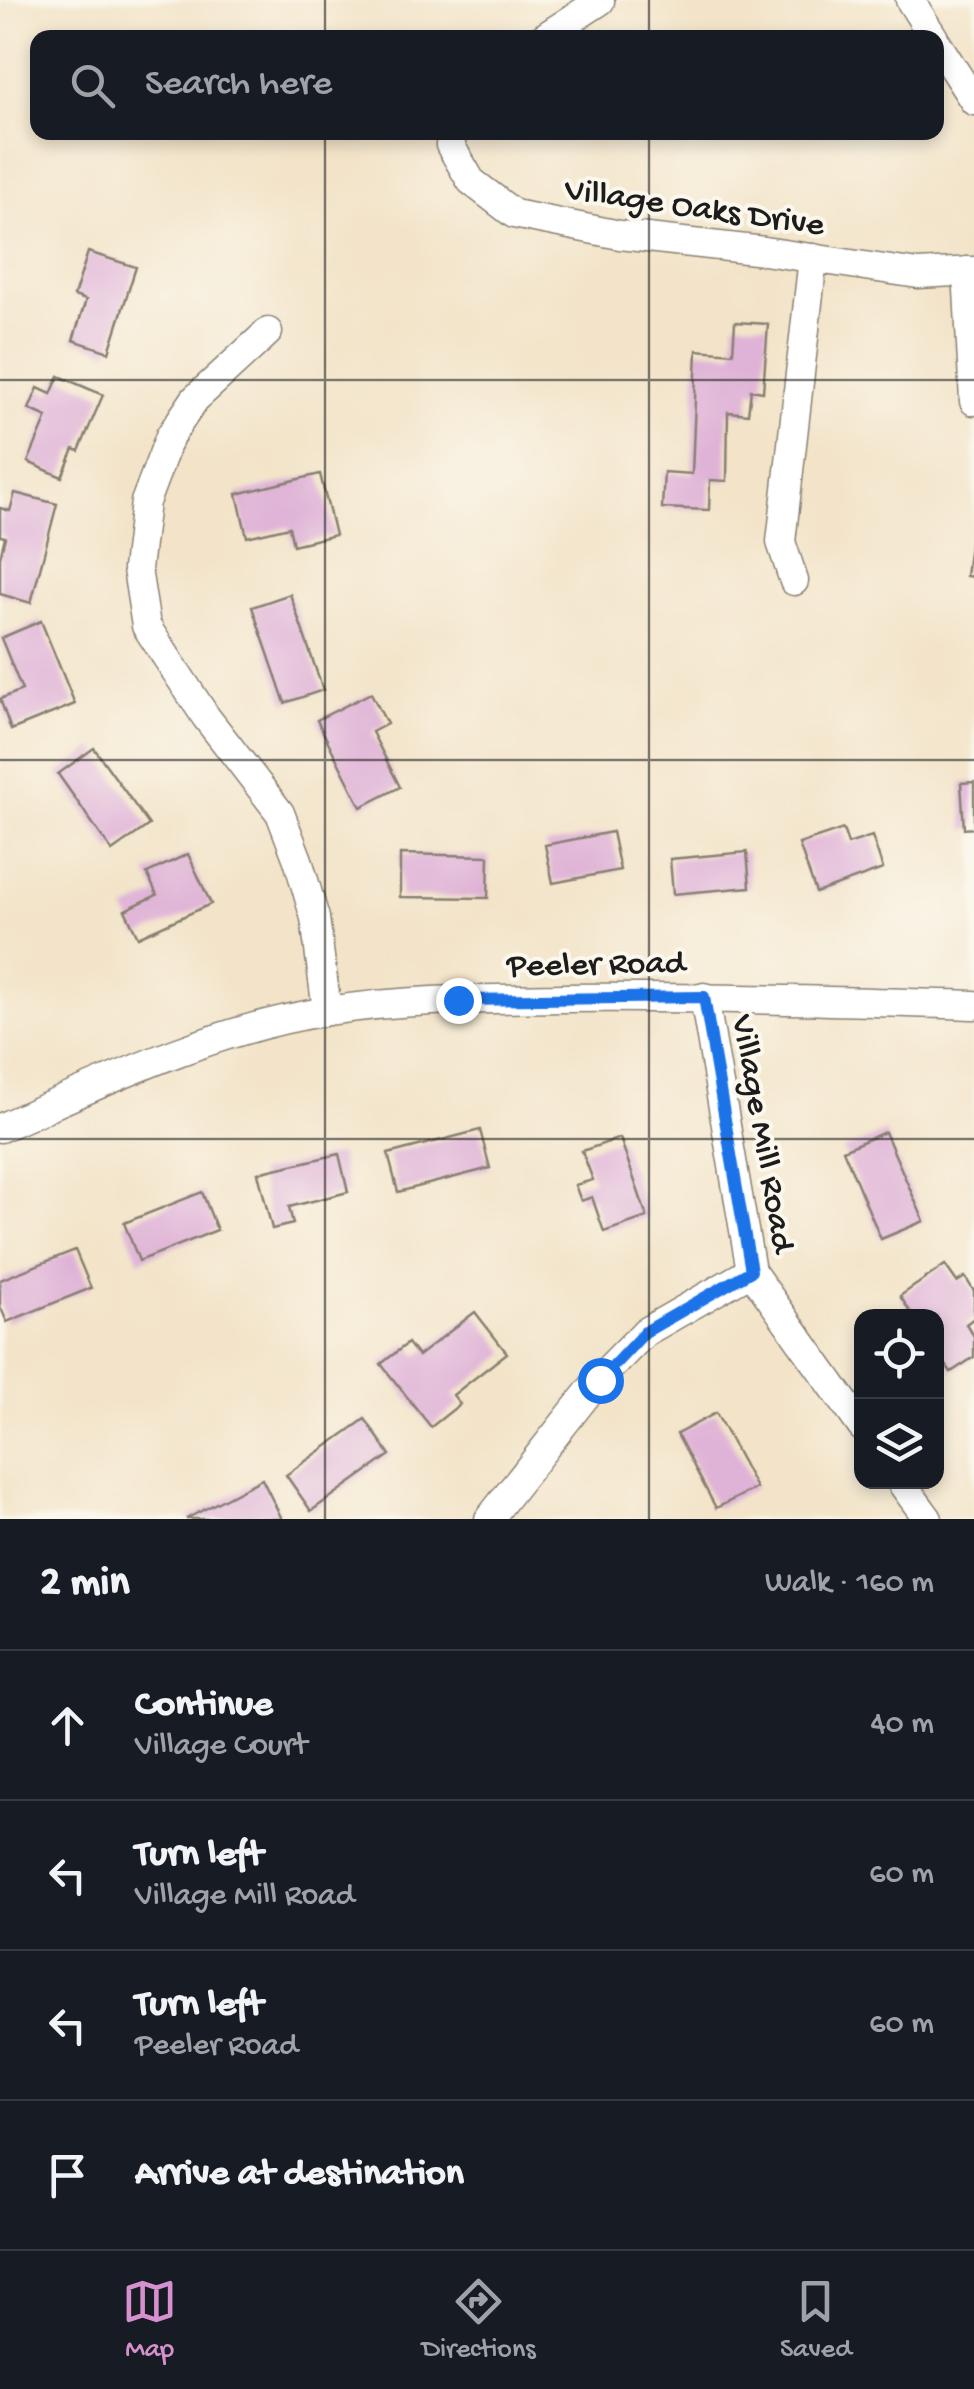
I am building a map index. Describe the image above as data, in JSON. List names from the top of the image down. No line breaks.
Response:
{"streets":{"street":["Village Oaks Drive","Peeler Road","Village Mill Road"]},"crossings":[["Peeler Road","Village Mill Road"]],"page":{"search":"Search here","heading":["2 min","Walk · 160 m"],"list":[["Continue","Village Court","40 m"],["Turn left","Village Mill Road","60 m"],["Turn left","Peeler Road","60 m"],"Arrive at destination"],"nav":["Map","Directions","Saved"]}}
